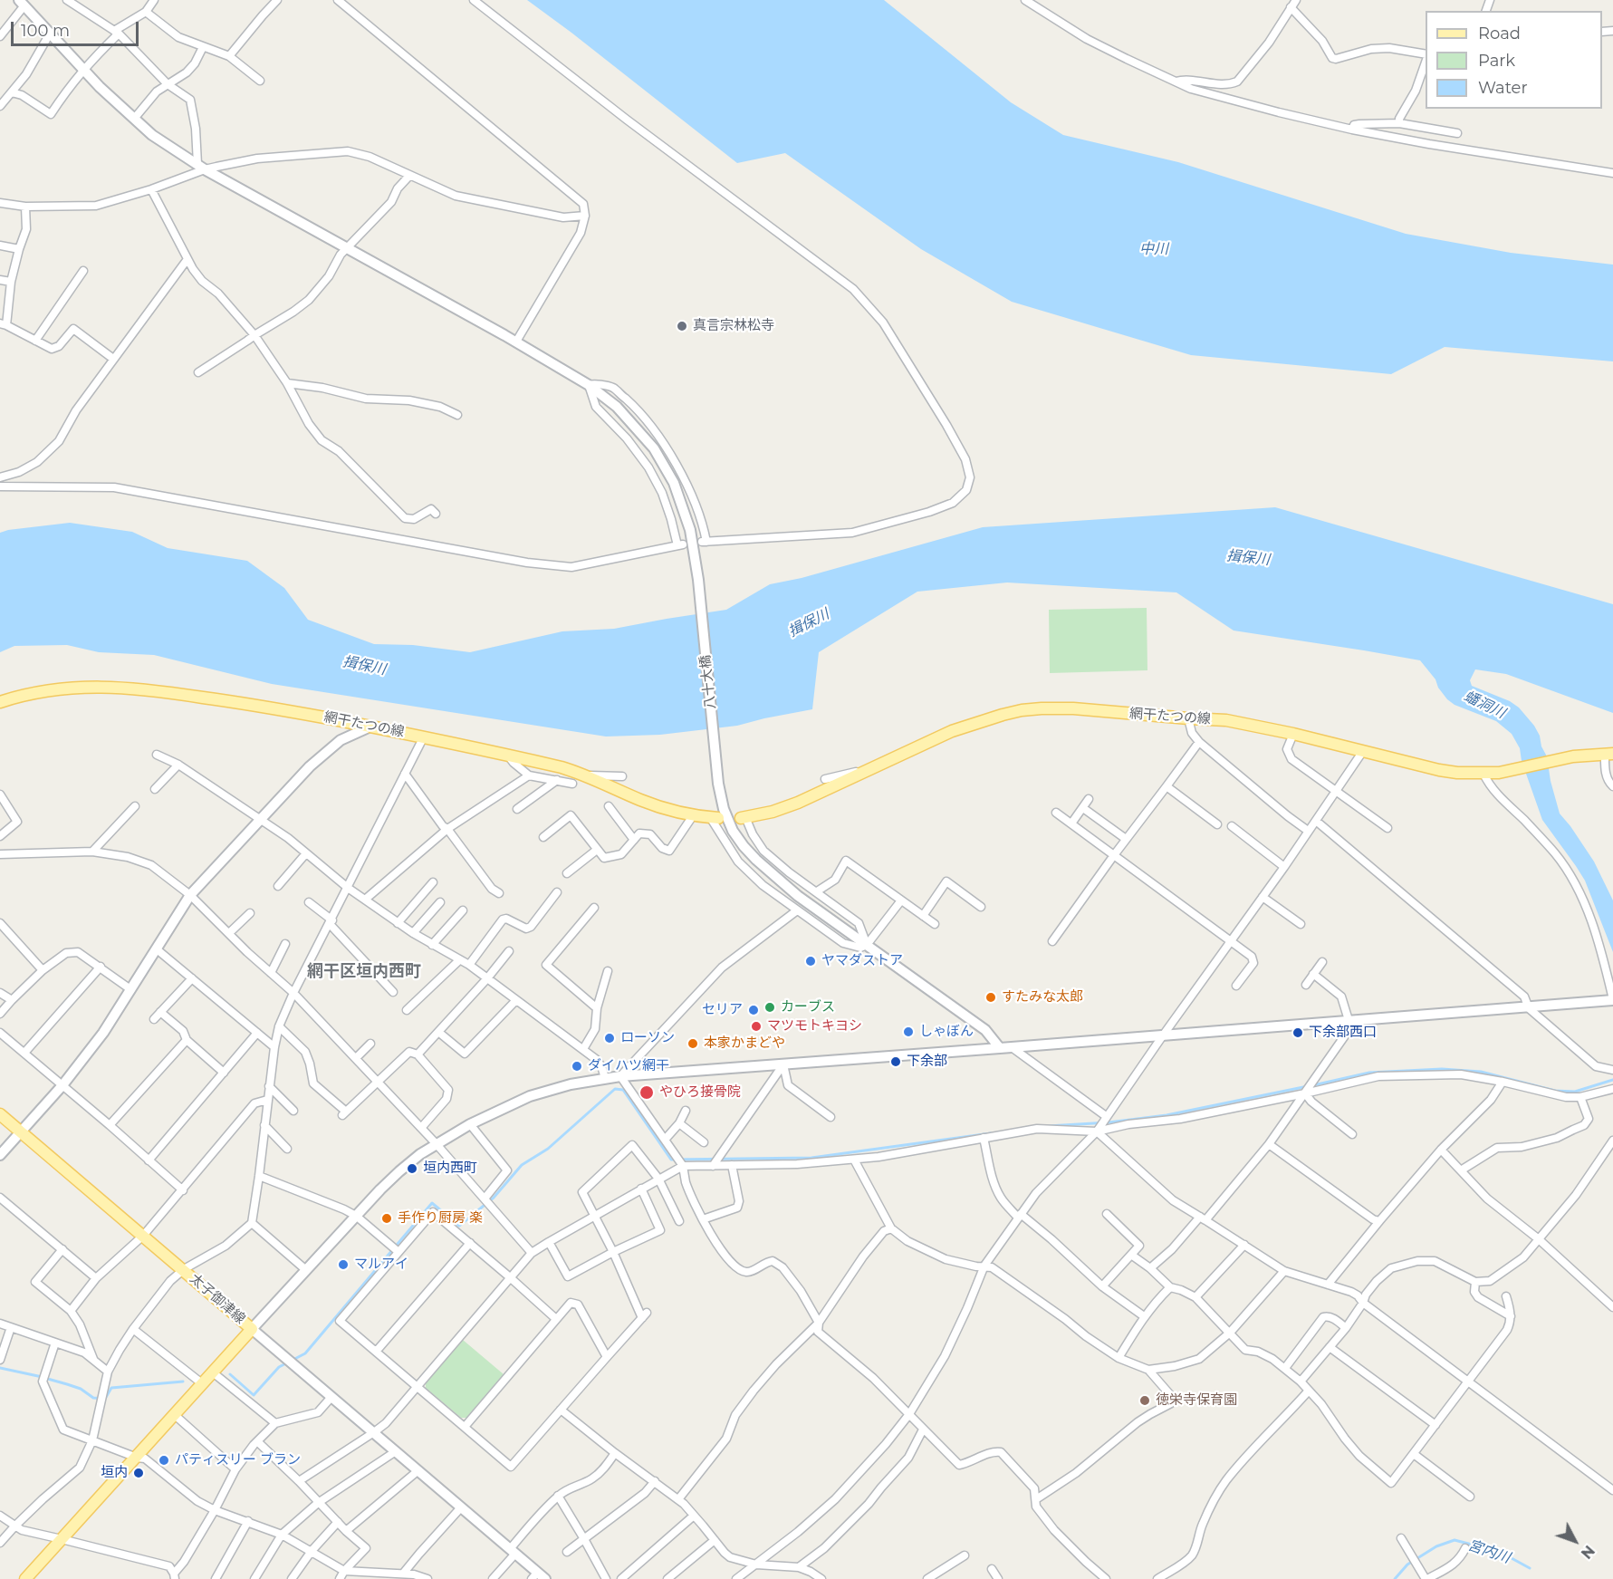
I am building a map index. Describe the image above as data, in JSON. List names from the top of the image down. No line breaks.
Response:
{"streets":{"main road":["網干たつの線","太子御津線"],"street":["八十大橋"]},"districts":["網干区垣内西町"],"water":["中川","揖保川","蟠洞川","宮内川"],"places":["真言宗林松寺","ヤマダストア","すたみな太郎","カーブス","セリア","マツモトキヨシ","しゃぼん","下余部西口","ローソン","本家かまどや","下余部","ダイハツ網干","やひろ接骨院","垣内西町","手作り厨房 楽","マルアイ","徳栄寺保育園","パティスリー ブラン","垣内"],"legend":["Road","Park","Water"],"scale_bar":"100 m","north":"bottom right"}
